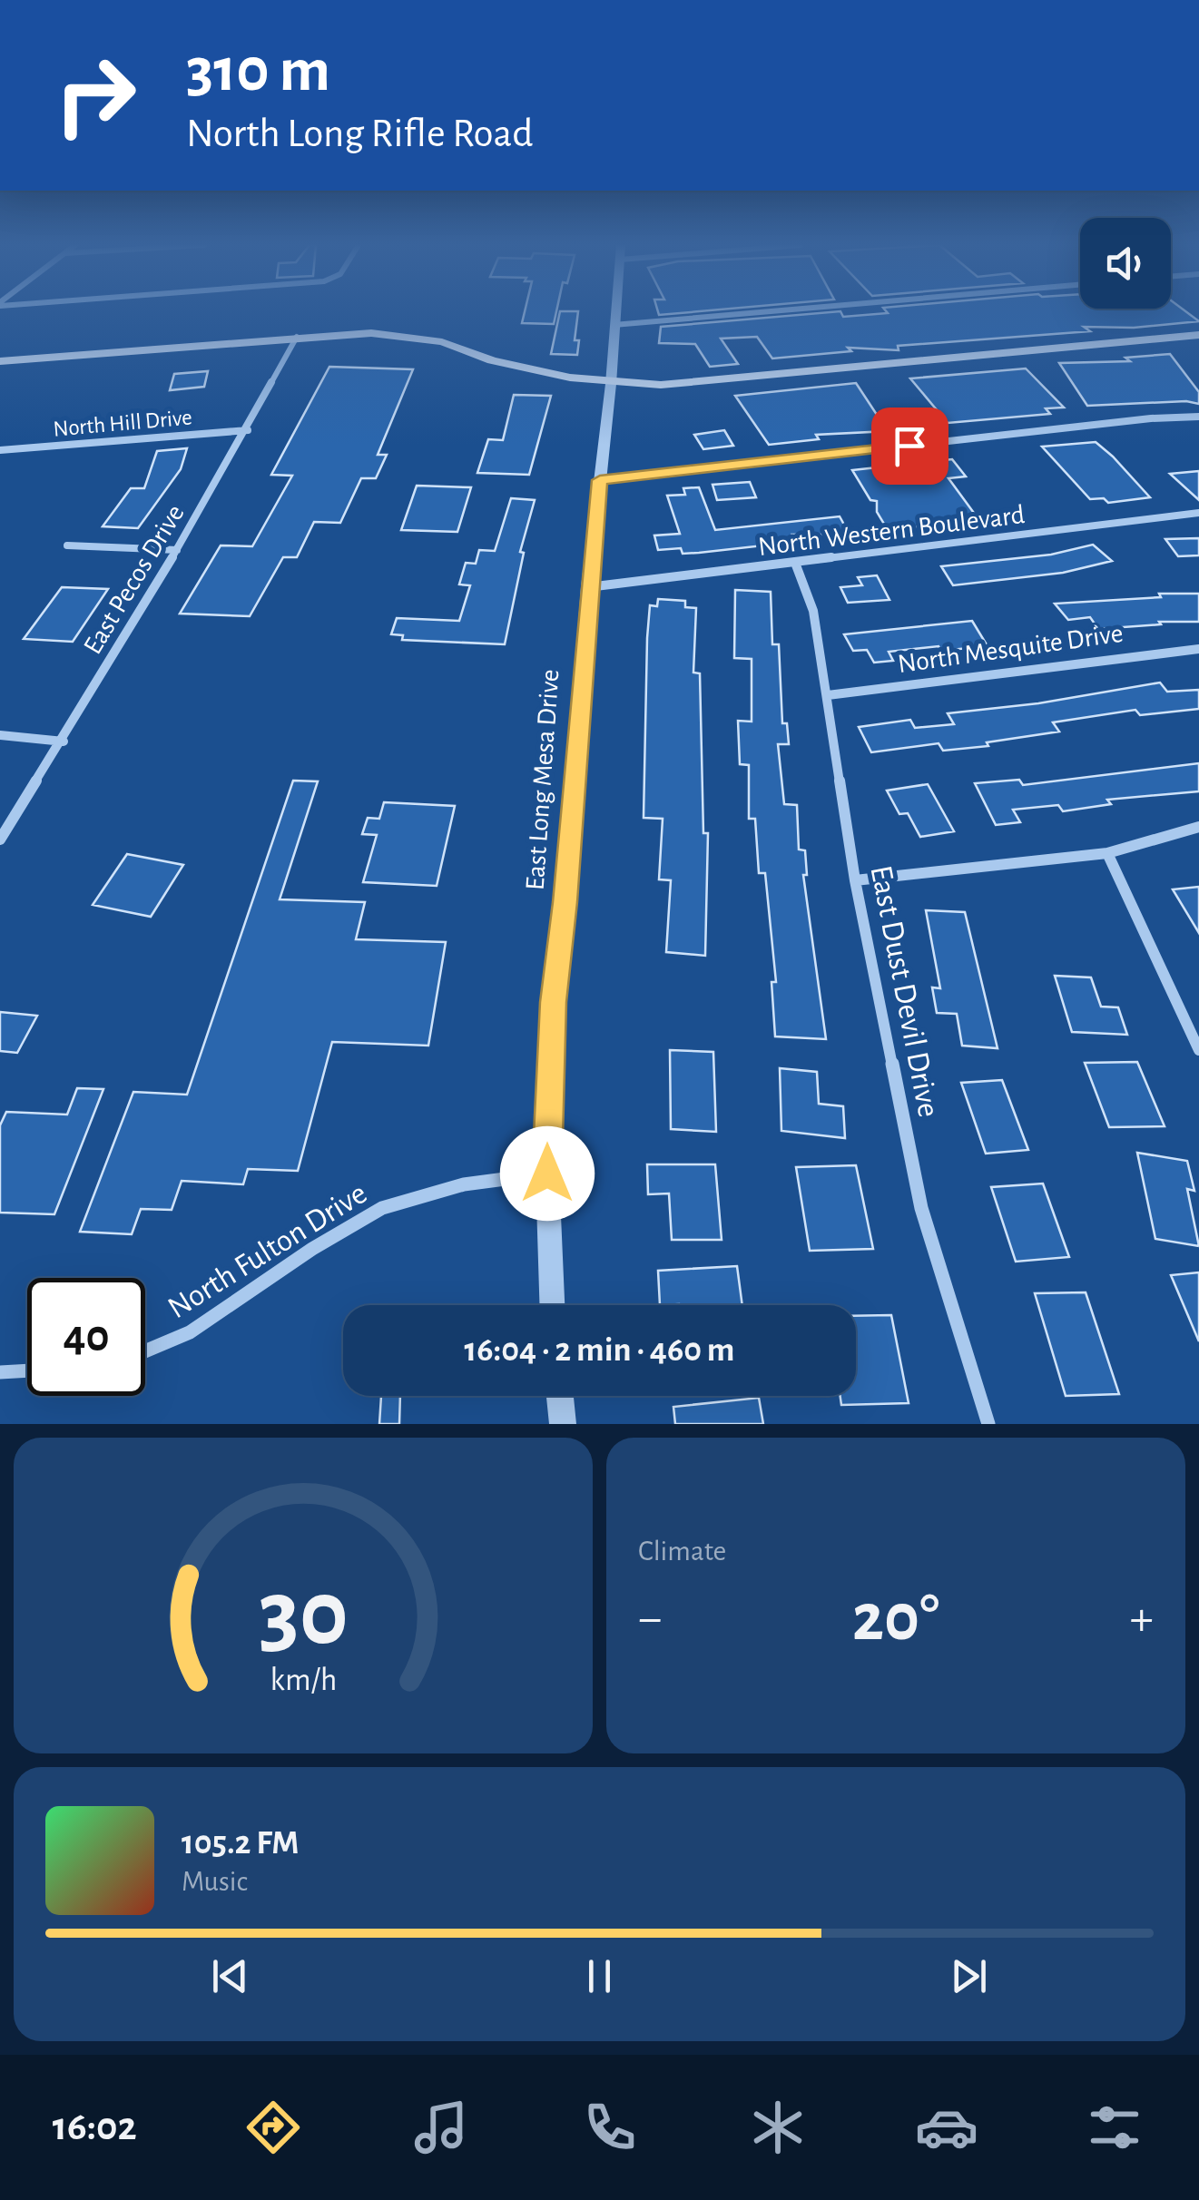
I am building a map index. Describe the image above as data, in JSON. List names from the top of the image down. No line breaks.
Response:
{"streets":{"street":["North Hill Drive","North Western Boulevard","East Pecos Drive","North Mesquite Drive","East Long Mesa Drive","East Dust Devil Drive","North Fulton Drive"]},"crossings":[["North Hill Drive","East Pecos Drive"],["North Western Boulevard","East Long Mesa Drive"],["North Western Boulevard","East Dust Devil Drive"],["North Mesquite Drive","East Dust Devil Drive"],["East Long Mesa Drive","North Fulton Drive"]],"page":{"turn":["310 m","North Long Rifle Road"],"limit":"40","trip":"16:04 · 2 min · 460 m","tile":"Climate","heat":["−","20°","+"],"song":["105.2 FM","Music"],"tabs":"16:02","gauge":["30","km/h"]}}
